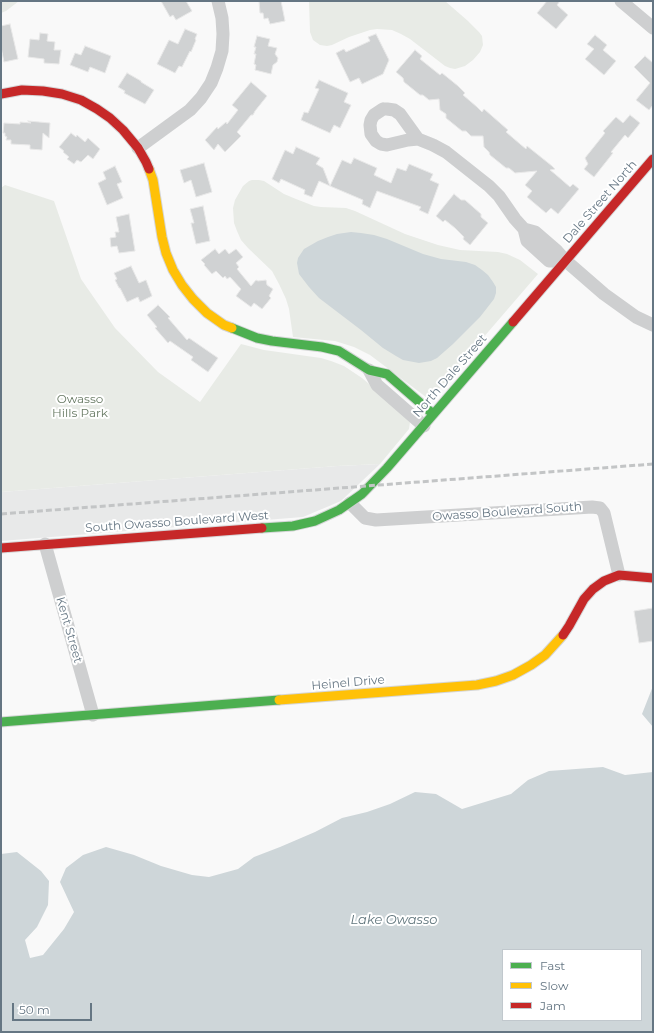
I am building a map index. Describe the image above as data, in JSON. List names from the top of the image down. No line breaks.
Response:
{"streets":{"street":["Dale Street North","North Dale Street","Owasso Boulevard South","South Owasso Boulevard West","Kent Street","Heinel Drive"]},"crossings":[["Dale Street North","North Dale Street"],["North Dale Street","Owasso Boulevard South"],["North Dale Street","South Owasso Boulevard West"],["Owasso Boulevard South","South Owasso Boulevard West"],["Owasso Boulevard South","Heinel Drive"],["South Owasso Boulevard West","Kent Street"],["Kent Street","Heinel Drive"]],"water":["Lake Owasso"],"parks":["Owasso Hills Park"],"legend":["Fast","Slow","Jam"],"scale_bar":"50 m"}
